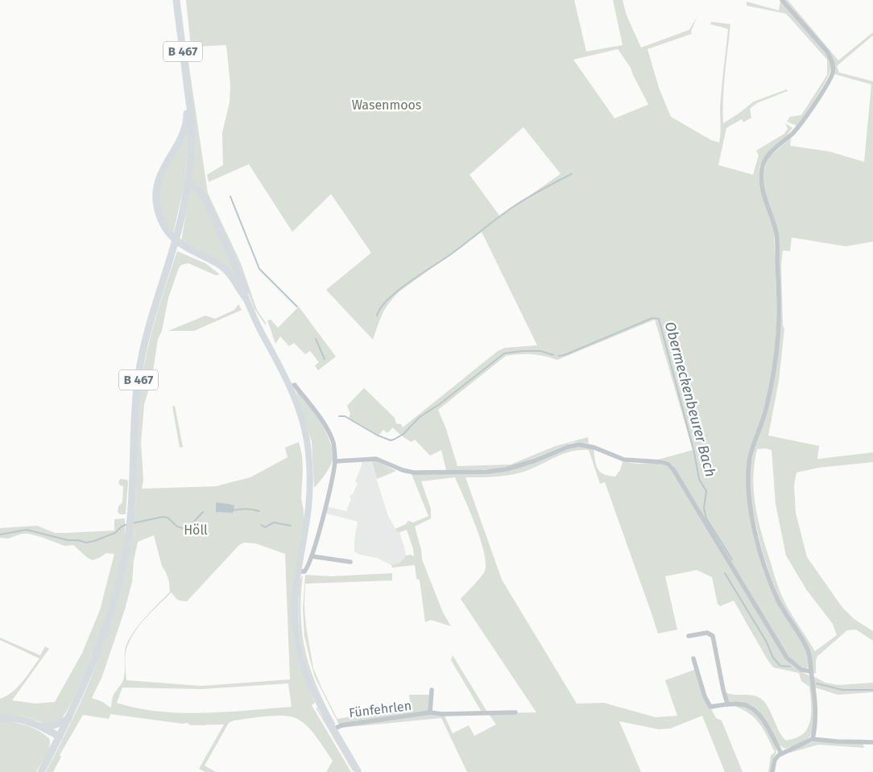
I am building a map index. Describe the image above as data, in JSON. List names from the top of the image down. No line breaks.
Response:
{"streets":{"main road":["B 467"],"street":["Fünfehrlen"]},"water":["Obermeckenbeurer Bach"],"parks":["Wasenmoos","Höll"]}
